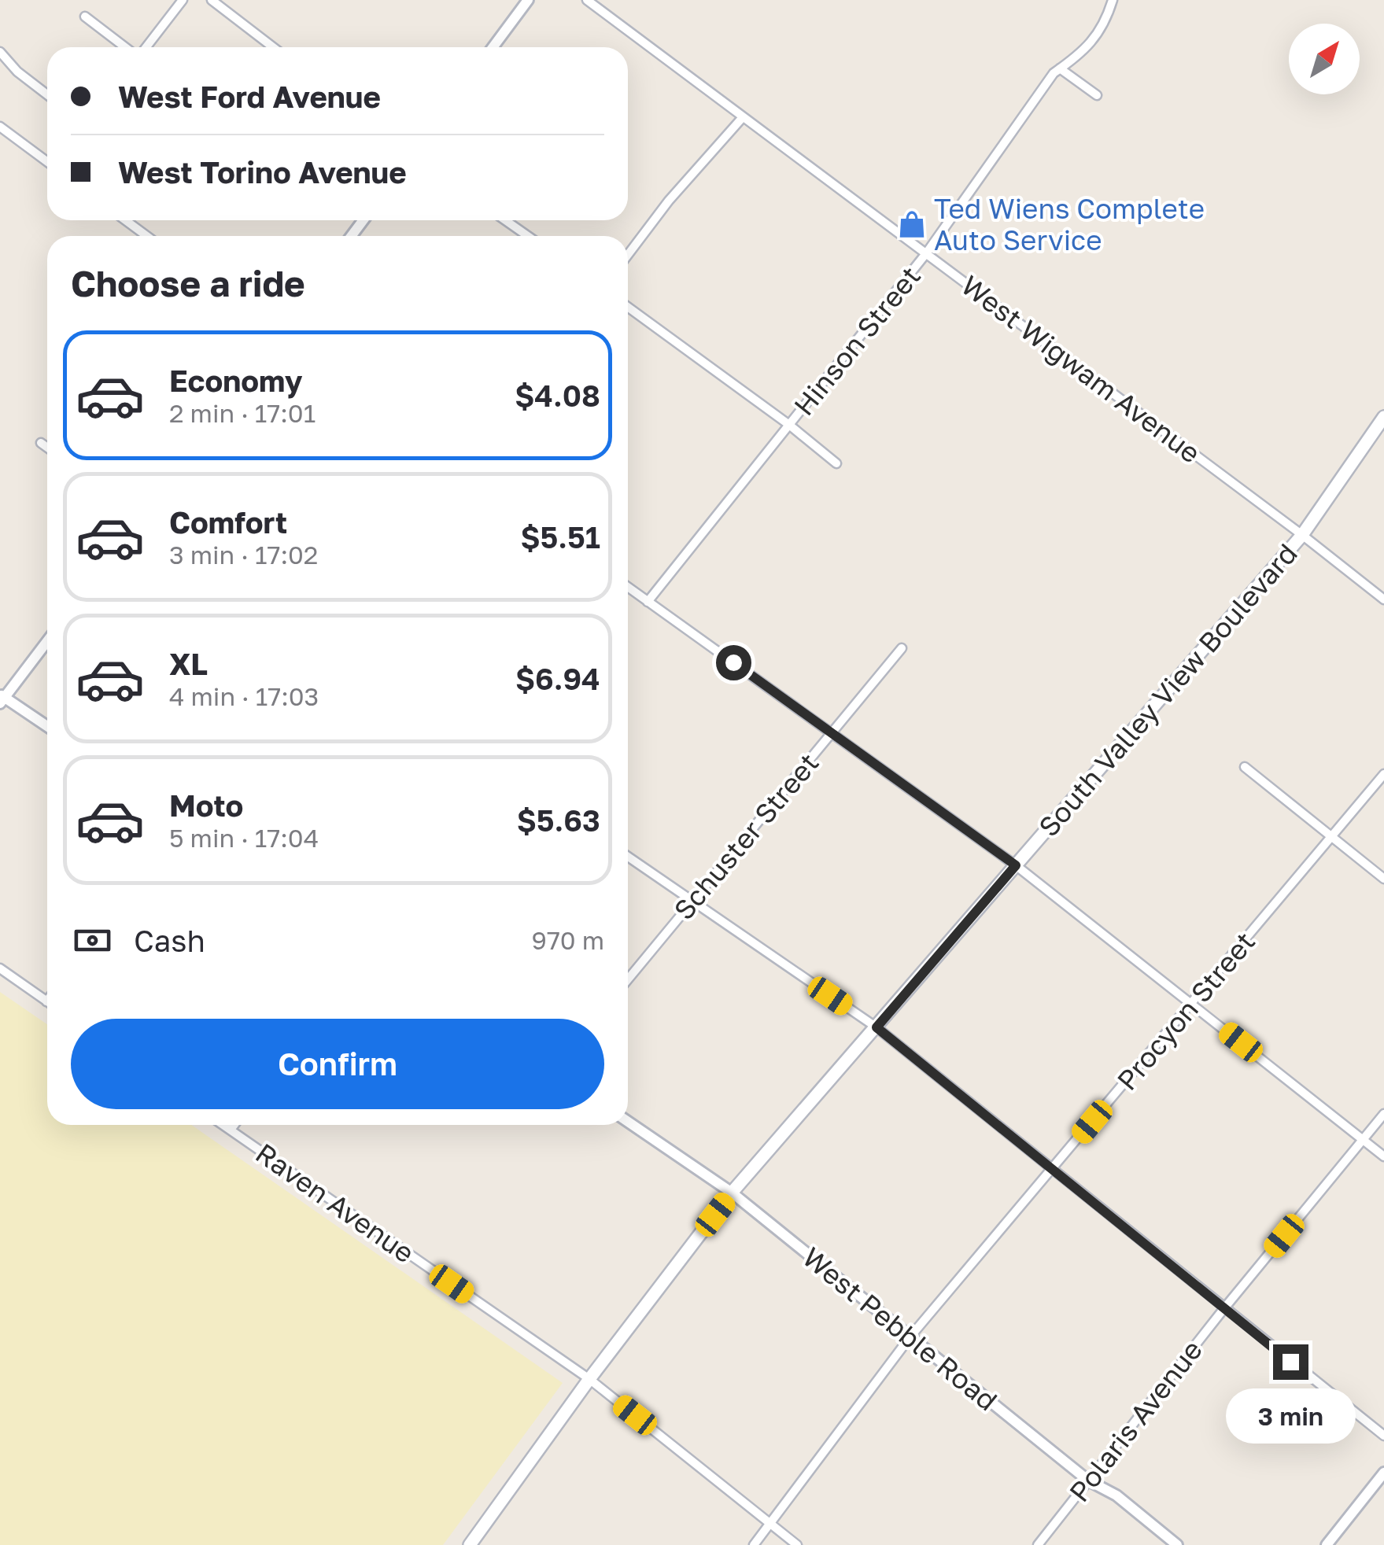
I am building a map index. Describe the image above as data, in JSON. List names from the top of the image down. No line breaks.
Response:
{"streets":{"main road":["South Valley View Boulevard"],"street":["Hinson Street","West Wigwam Avenue","Schuster Street","Procyon Street","Raven Avenue","West Pebble Road","Polaris Avenue"]},"crossings":[["Hinson Street","West Wigwam Avenue"],["West Wigwam Avenue","South Valley View Boulevard"],["South Valley View Boulevard","Raven Avenue"],["South Valley View Boulevard","West Pebble Road"],["Procyon Street","Raven Avenue"],["Procyon Street","West Pebble Road"],["West Pebble Road","Polaris Avenue"]],"places":{"shop":["Ted Wiens Complete Auto Service"]},"north":"top right","page":{"banner":["West Ford Avenue","West Torino Avenue"],"heading":"Choose a ride","list":[{"name":"Economy","note":"2 min · 17:01","value":"$4.08"},{"name":"Comfort","note":"3 min · 17:02","value":"$5.51"},{"name":"XL","note":"4 min · 17:03","value":"$6.94"},{"name":"Moto","note":"5 min · 17:04","value":"$5.63"}],"pay":["Cash","970 m"],"buttons":"Confirm","bubble":"3 min"}}
